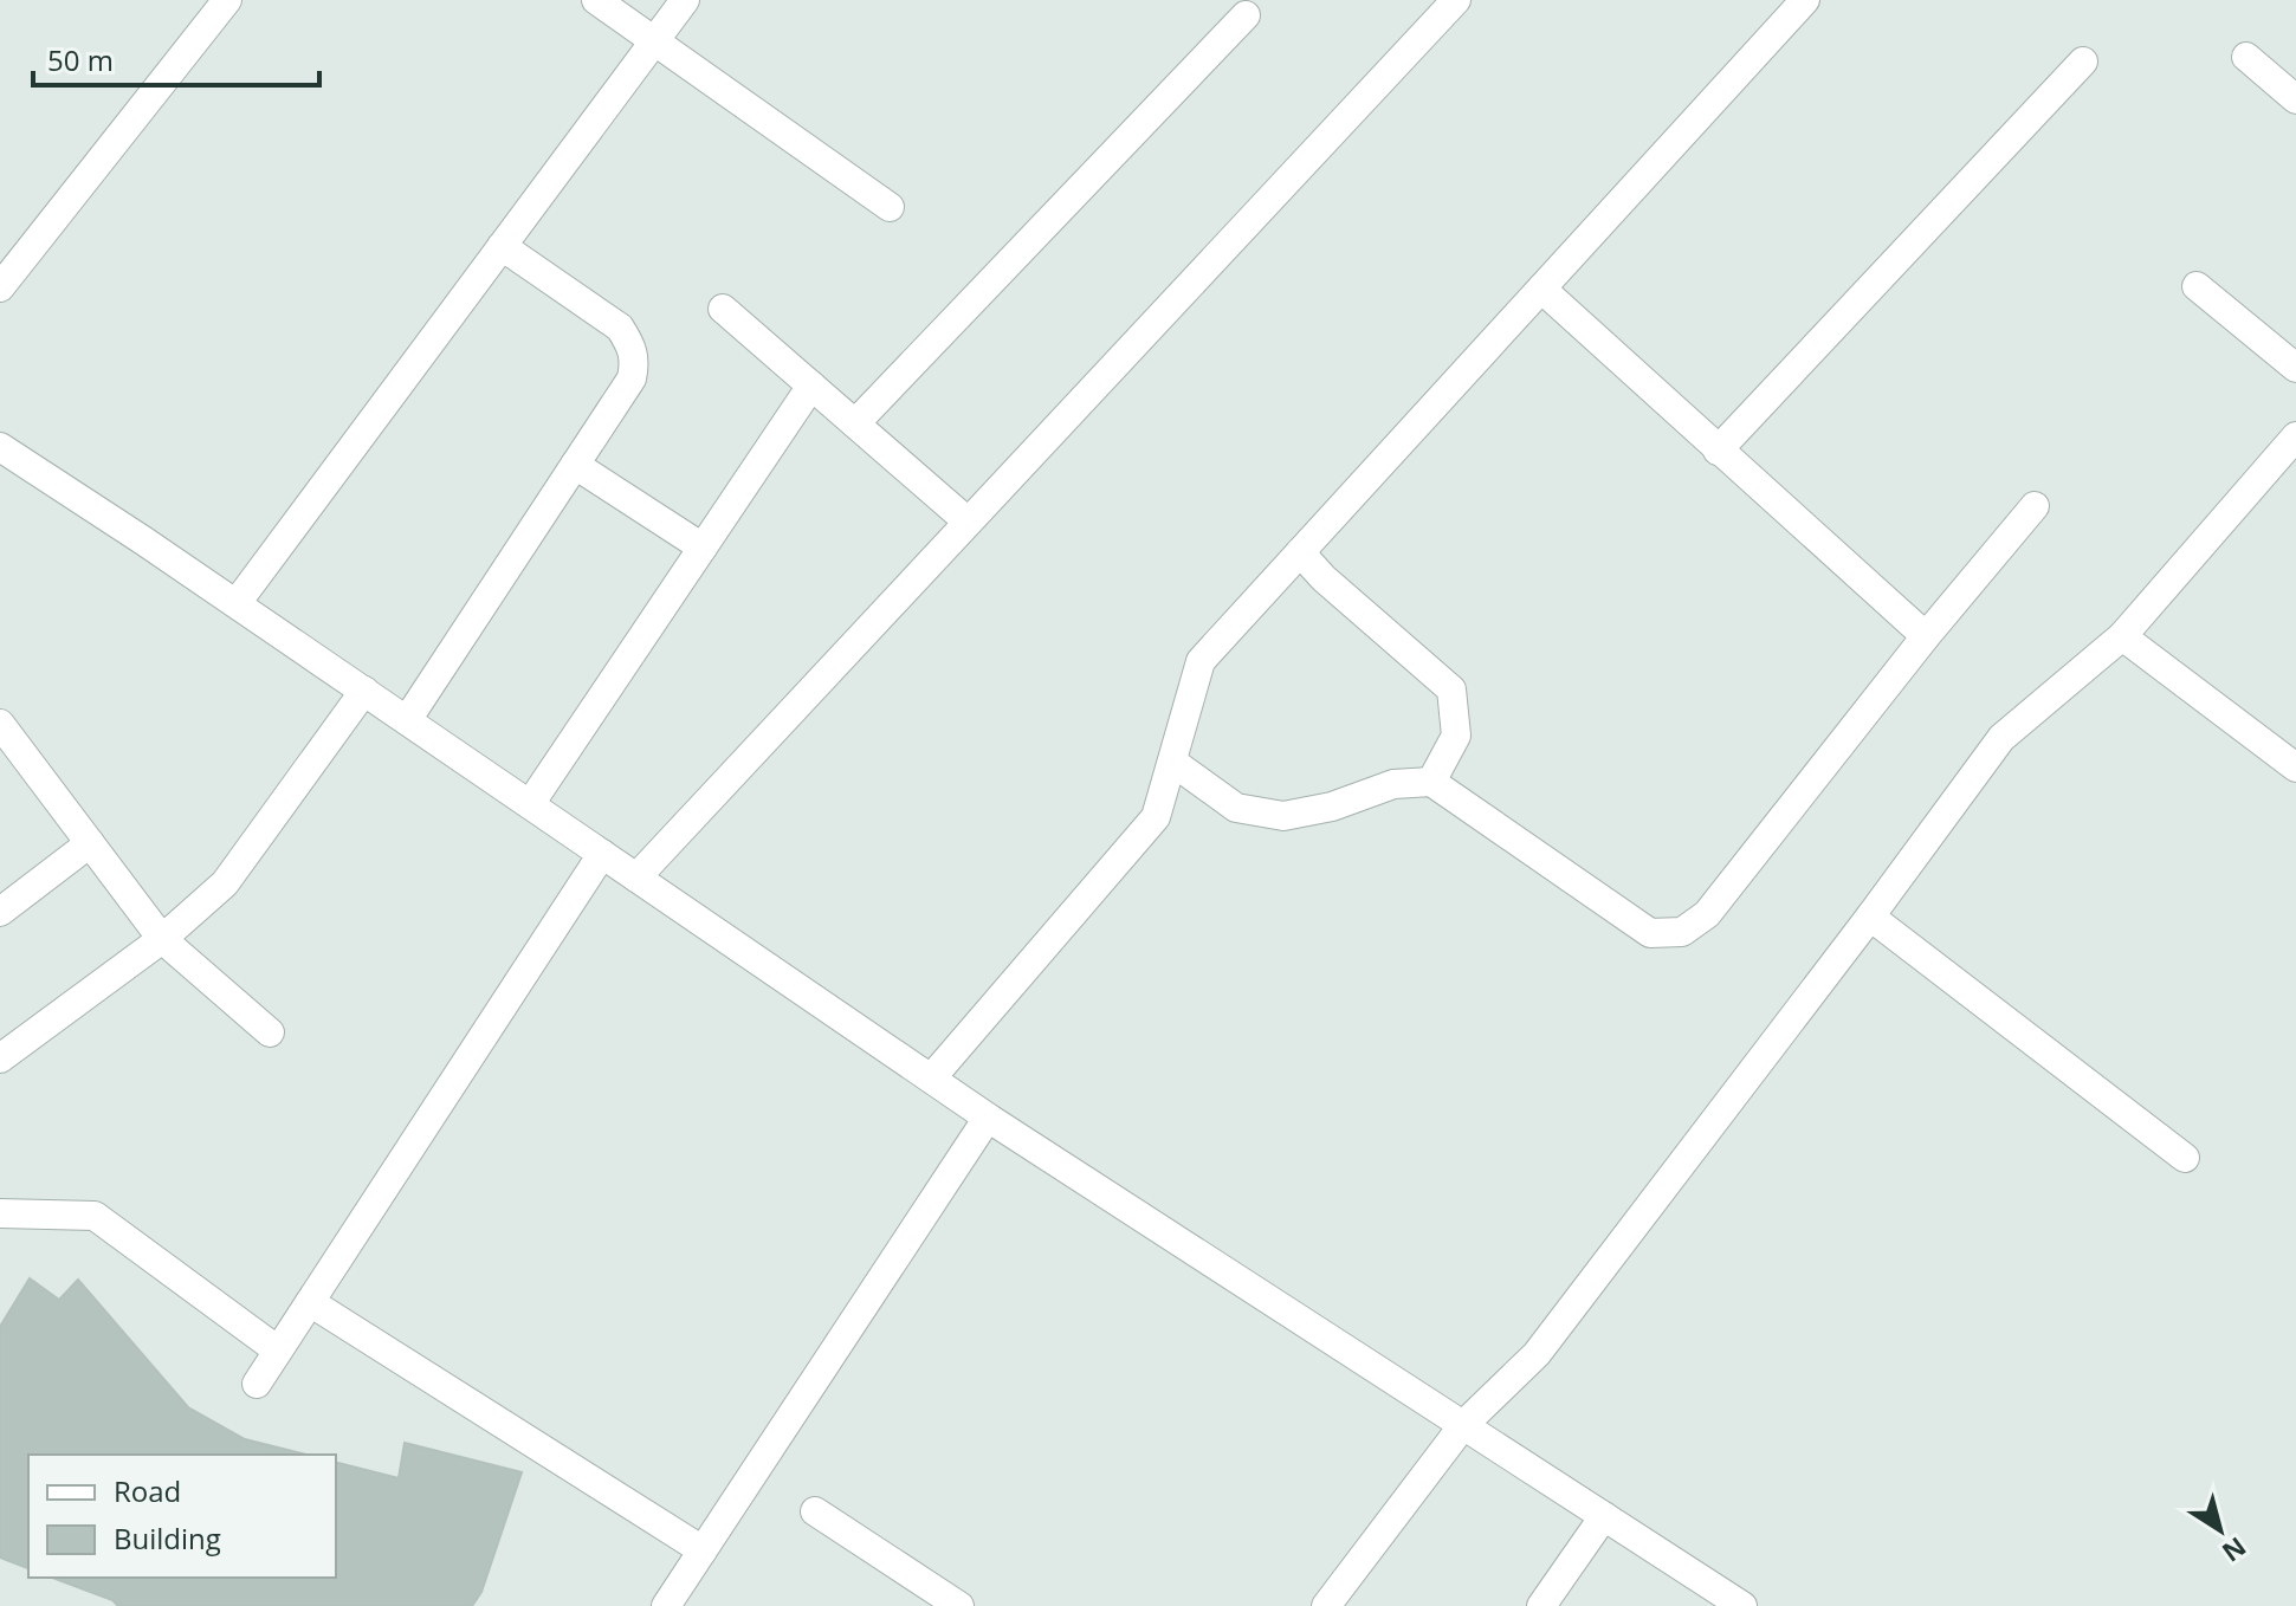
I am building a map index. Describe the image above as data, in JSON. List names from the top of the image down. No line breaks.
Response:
{"legend":["Road","Building"],"scale_bar":"50 m","north":"bottom right"}
